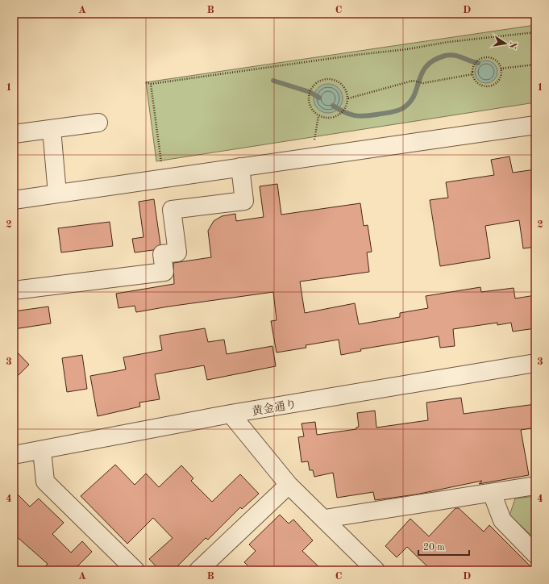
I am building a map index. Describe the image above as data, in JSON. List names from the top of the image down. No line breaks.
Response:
{"streets":{"street":["黄金通り"]},"scale_bar":"20 m","north":"right","grid":{"columns":["A","B","C","D"],"rows":["1","2","3","4"]}}
